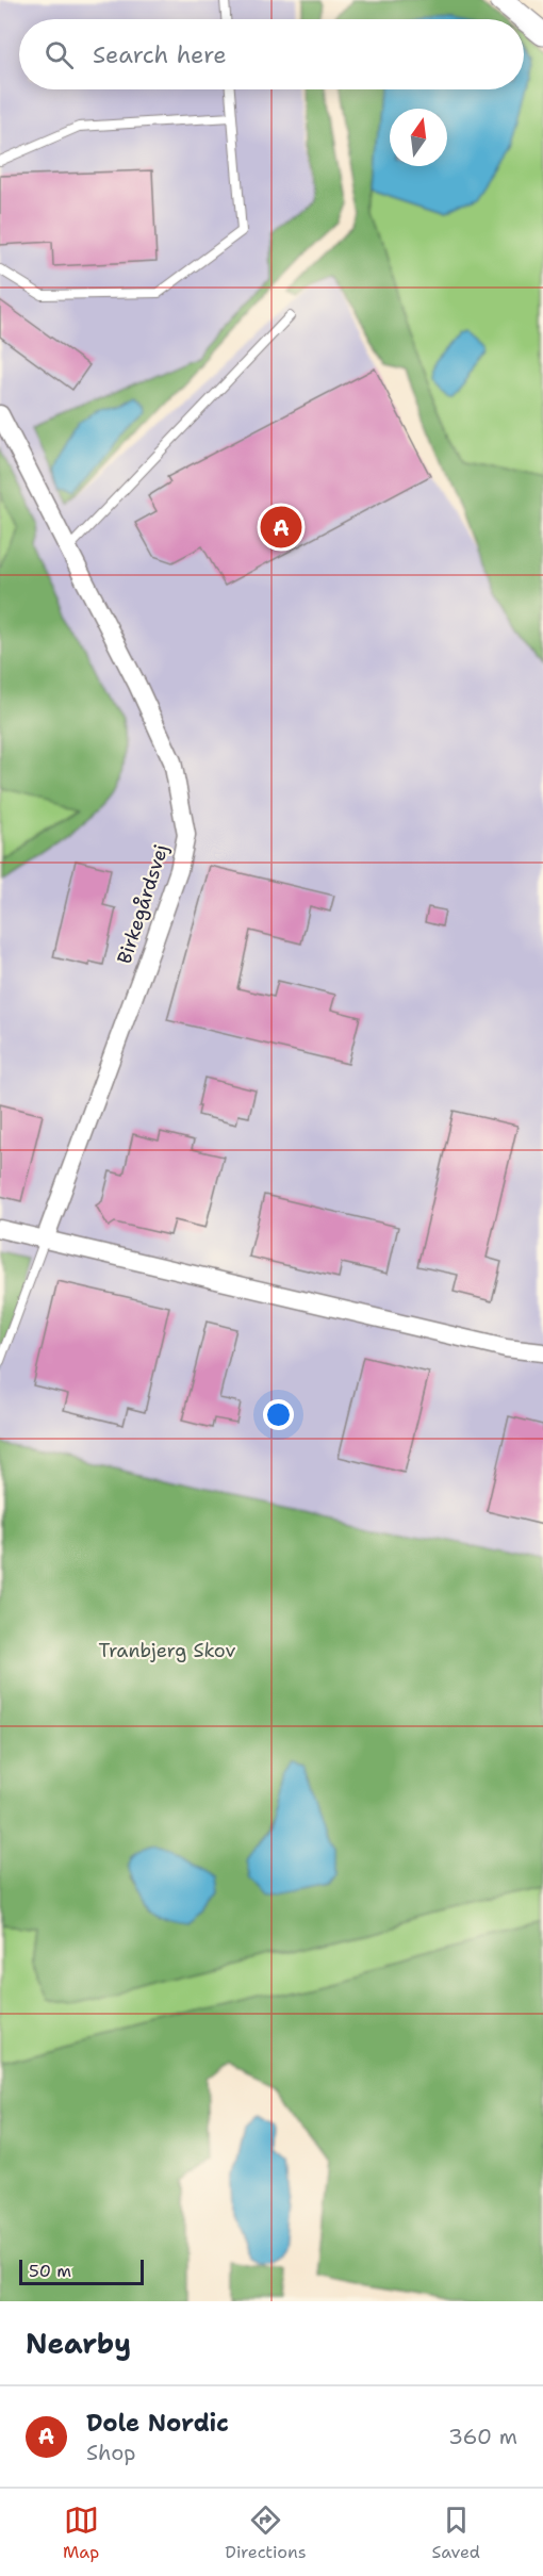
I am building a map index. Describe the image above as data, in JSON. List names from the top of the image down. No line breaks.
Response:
{"streets":{"street":["Birkegårdsvej"]},"parks":["Tranbjerg Skov"],"scale_bar":"50 m","north":"top","page":{"search":"Search here","pins":"A","scale":"50 m","heading":"Nearby","list":[{"mark":"A","name":"Dole Nordic","note":"Shop","value":"360 m"}],"nav":["Map","Directions","Saved"]}}
